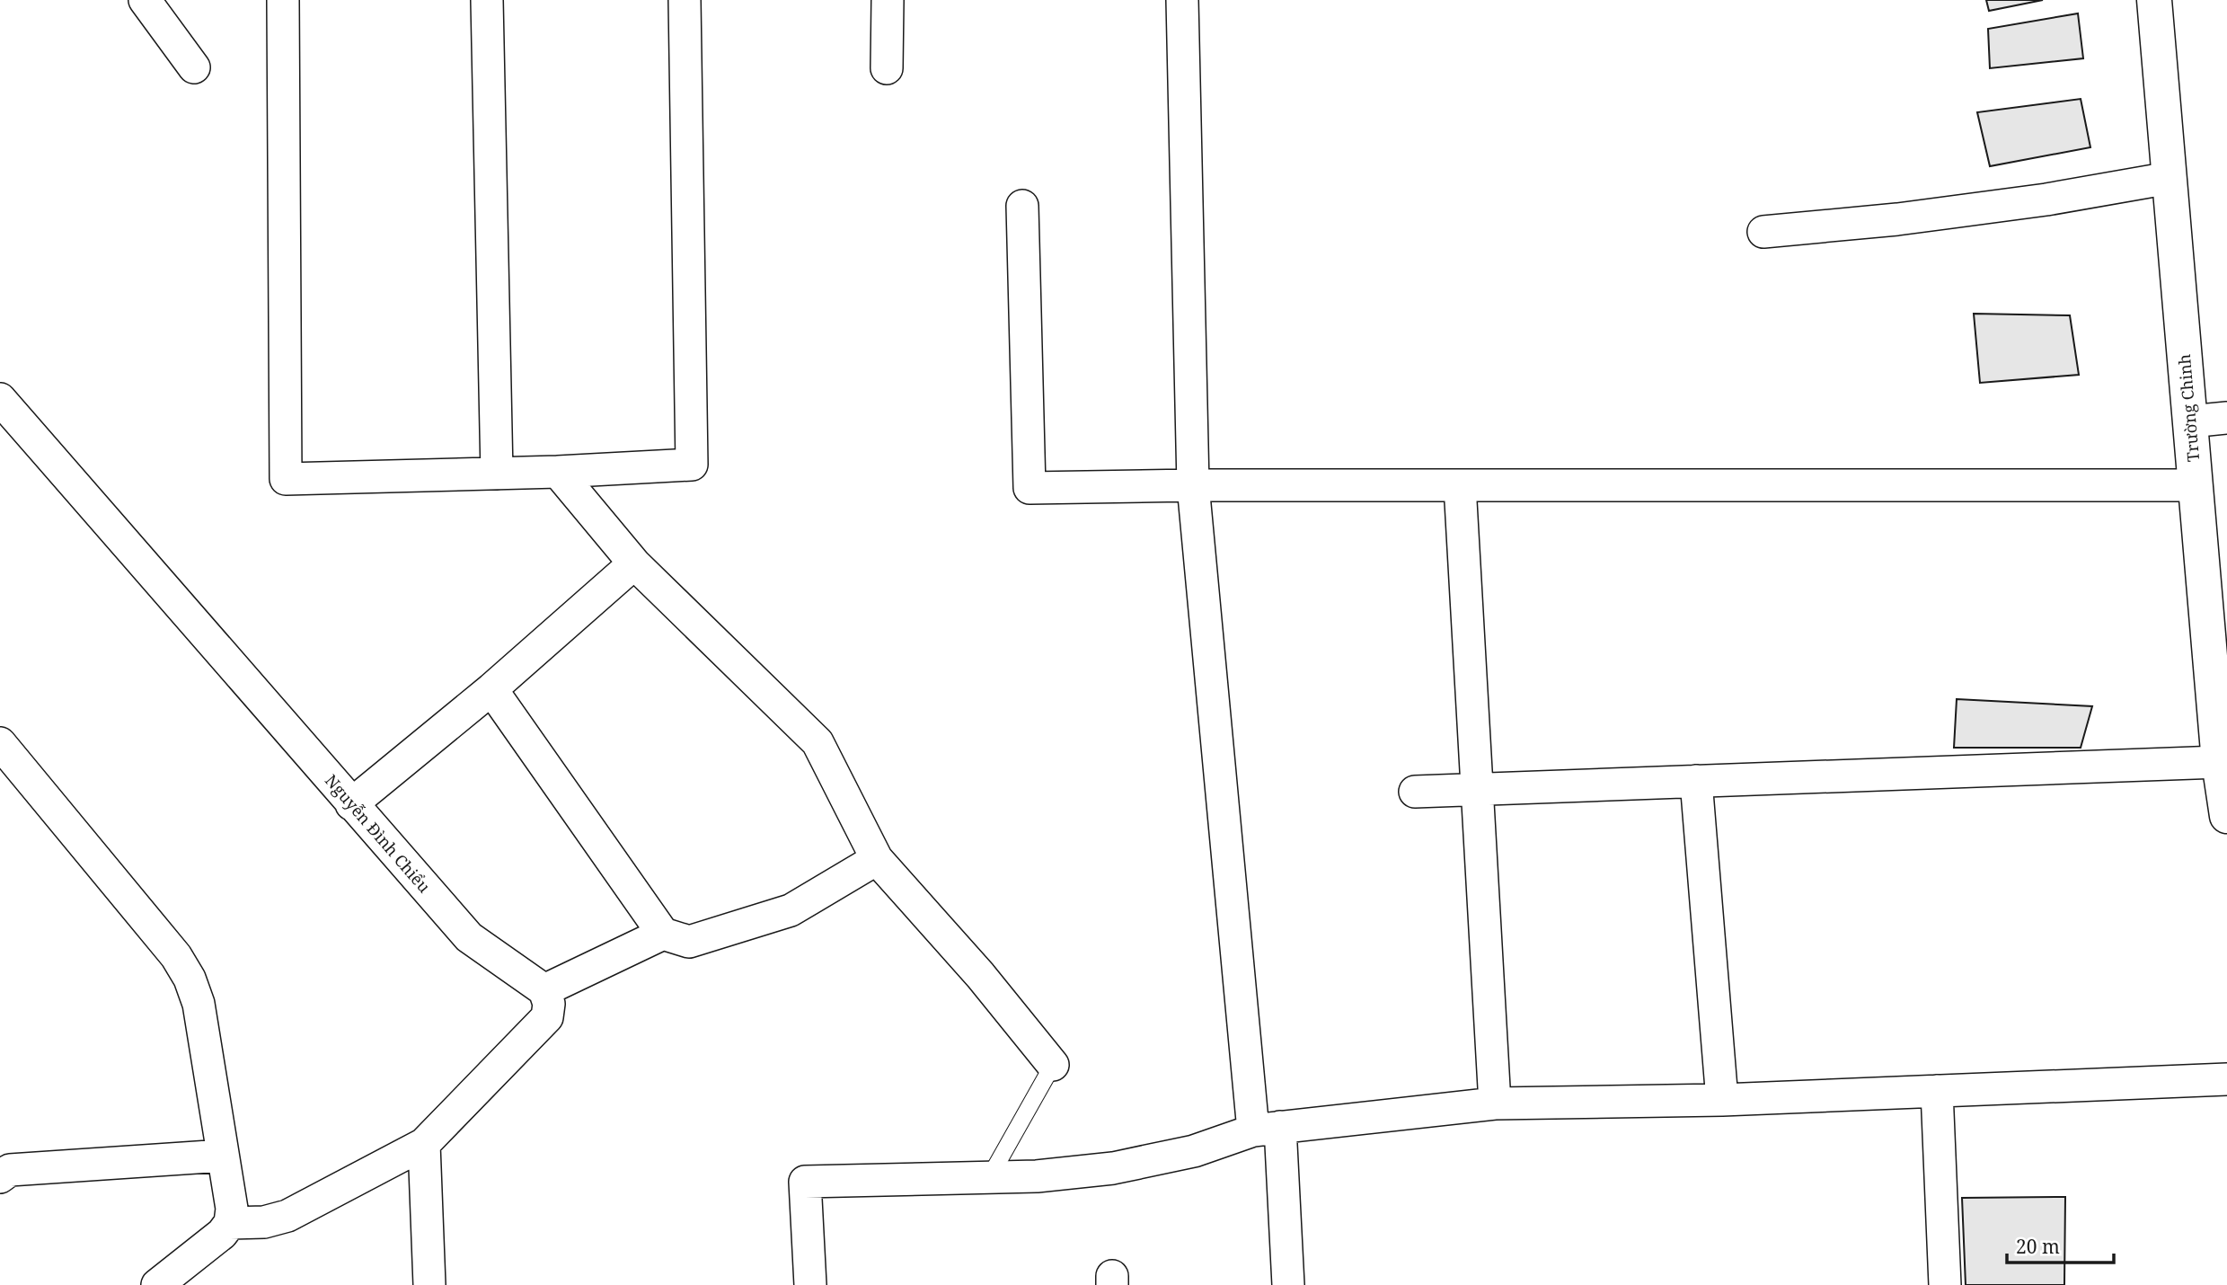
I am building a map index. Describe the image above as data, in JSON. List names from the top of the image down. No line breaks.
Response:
{"streets":{"main road":["Trường Chinh"],"street":["Nguyễn Đình Chiểu"]},"scale_bar":"20 m"}
